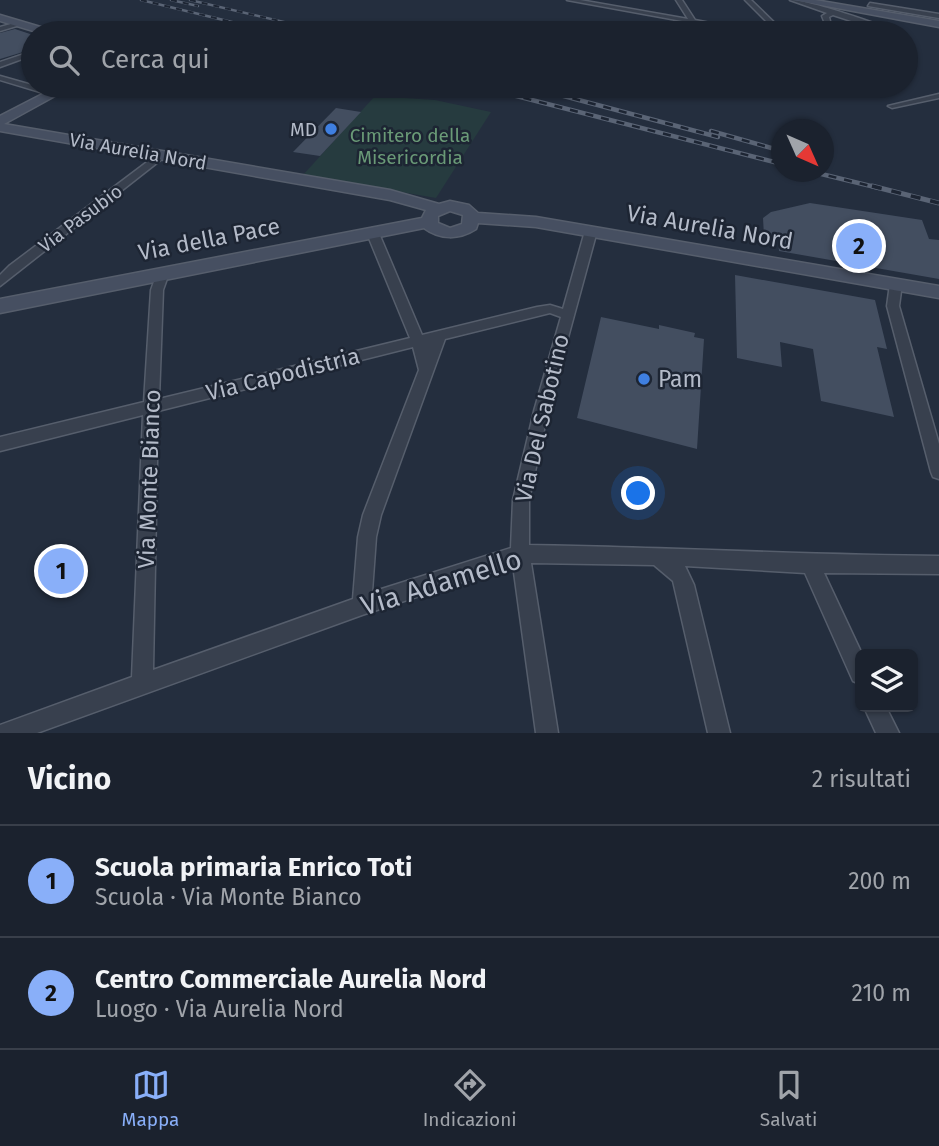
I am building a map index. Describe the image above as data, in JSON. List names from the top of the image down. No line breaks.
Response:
{"streets":{"street":["Via Aurelia Nord","Via Pasubio","Via della Pace","Via Capodistria","Via Del Sabotino","Via Monte Bianco","Via Adamello"]},"crossings":[["Via Aurelia Nord","Via Pasubio"],["Via Aurelia Nord","Via della Pace"],["Via Aurelia Nord","Via Del Sabotino"],["Via della Pace","Via Monte Bianco"],["Via Capodistria","Via Del Sabotino"],["Via Capodistria","Via Monte Bianco"],["Via Del Sabotino","Via Adamello"],["Via Monte Bianco","Via Adamello"]],"parks":["Cimitero della Misericordia"],"places":["MD","Pam"],"north":"bottom right","page":{"search":"Cerca qui","pins":["2","1"],"heading":["Vicino","2 risultati"],"list":[{"mark":"1","name":"Scuola primaria Enrico Toti","note":"Scuola · Via Monte Bianco","value":"200 m"},{"mark":"2","name":"Centro Commerciale Aurelia Nord","note":"Luogo · Via Aurelia Nord","value":"210 m"}],"nav":["Mappa","Indicazioni","Salvati"]}}
